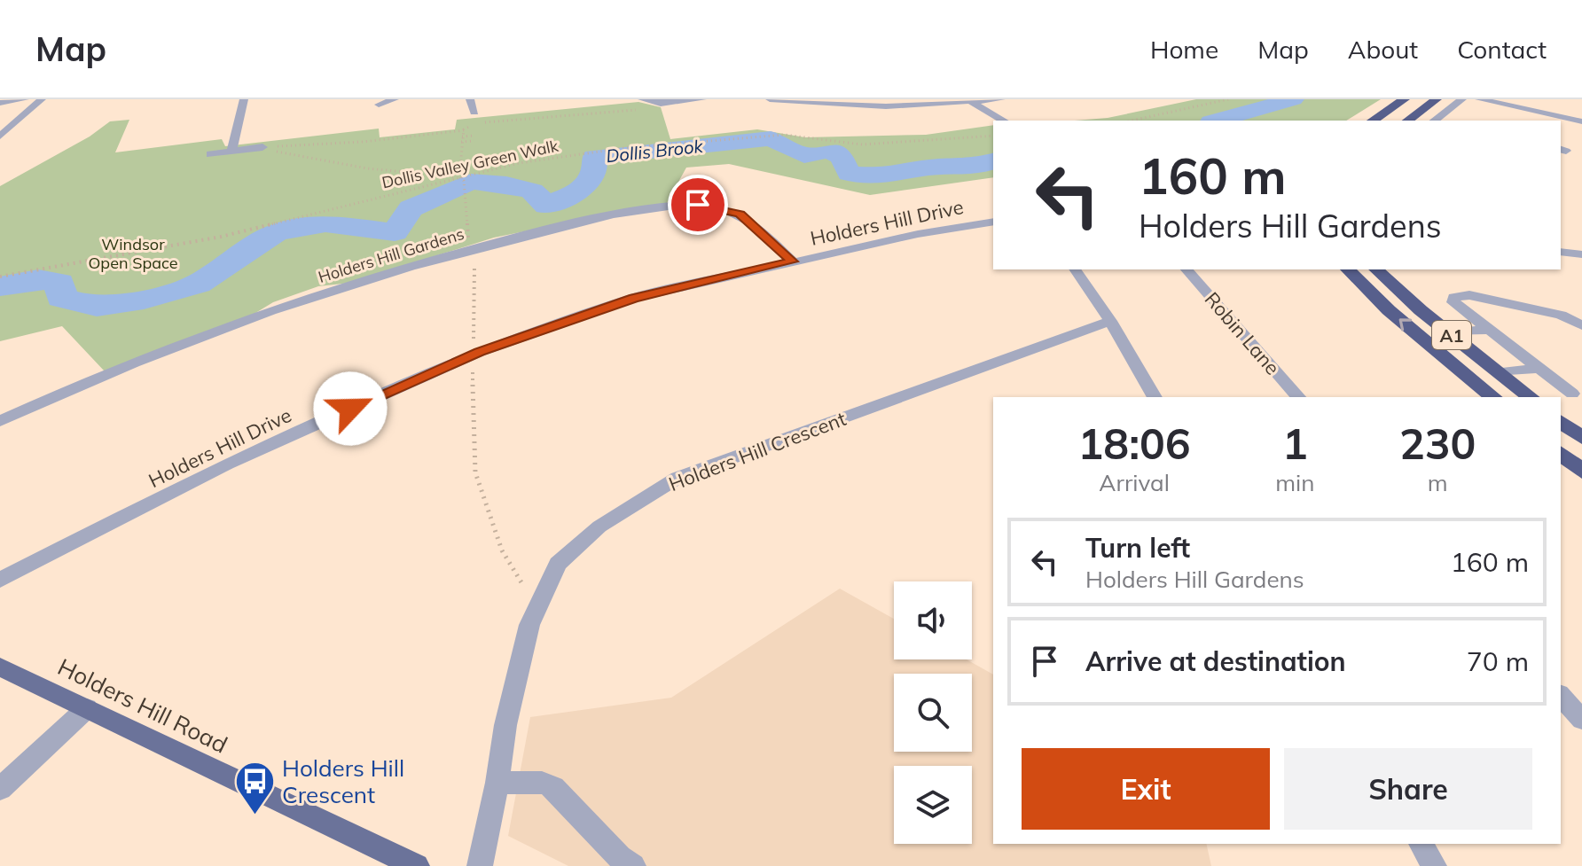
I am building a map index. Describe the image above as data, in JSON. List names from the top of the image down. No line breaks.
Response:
{"streets":{"highway":["A1"],"main road":["Holders Hill Road"],"street":["Holders Hill Drive","Holders Hill Gardens","Robin Lane","Holders Hill Crescent"],"path":["Dollis Valley Green Walk"]},"crossings":[["Holders Hill Drive","Holders Hill Gardens"]],"water":["Dollis Brook"],"parks":["Windsor Open Space"],"places":{"bus stop":["Holders Hill Crescent"]},"page":{"header":"Map","nav":["Home","Map","About","Contact"],"turn":["160 m","Holders Hill Gardens"],"eta":["18:06","Arrival","1","min","230","m"],"list":[{"name":"Turn left","note":"Holders Hill Gardens","value":"160 m"},{"name":"Arrive at destination","value":"70 m"}],"buttons":["Exit","Share"]}}
